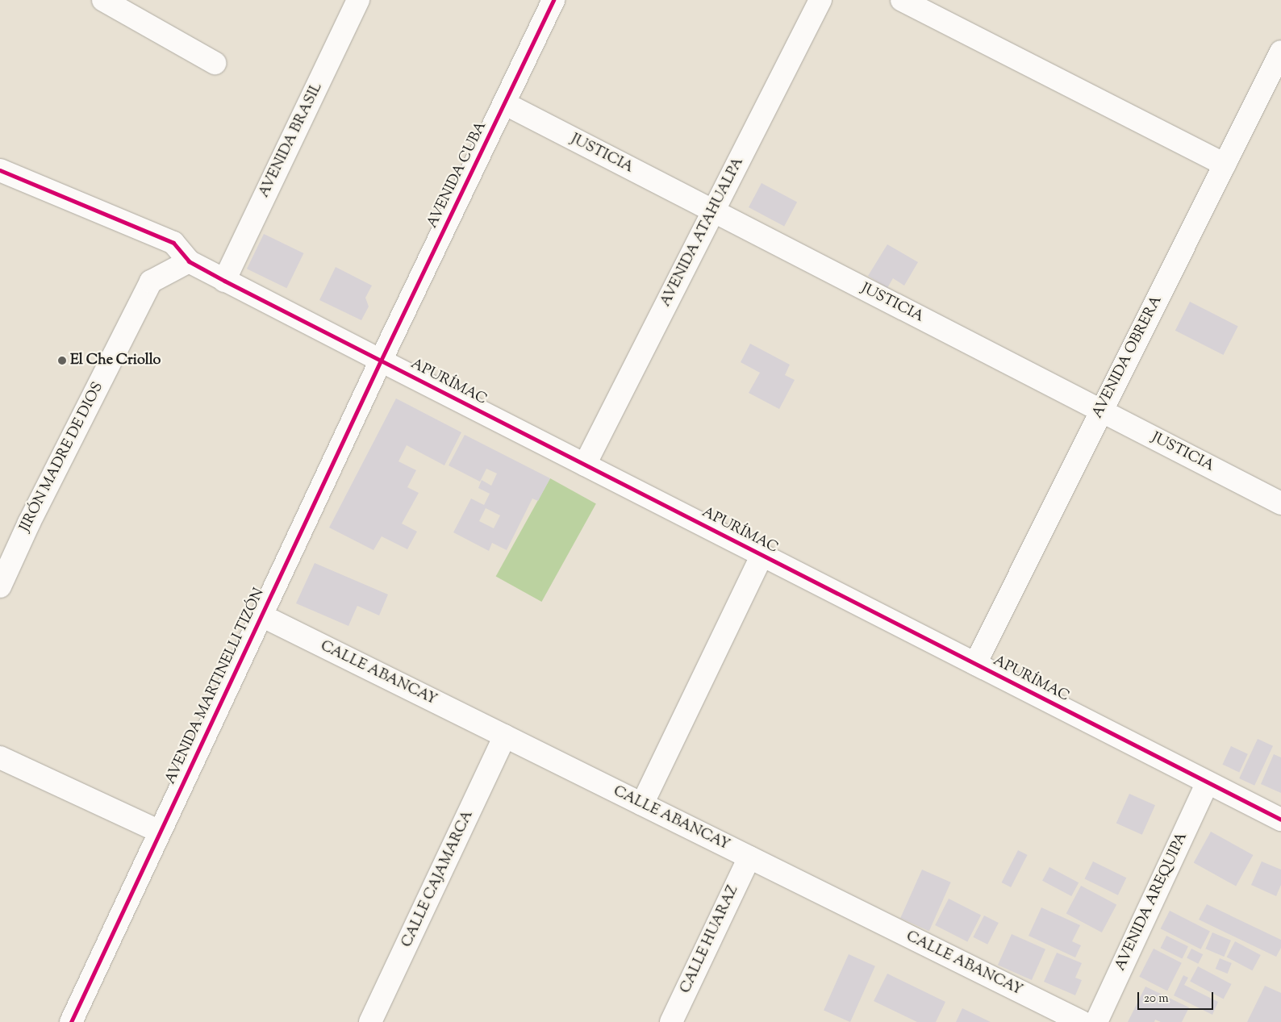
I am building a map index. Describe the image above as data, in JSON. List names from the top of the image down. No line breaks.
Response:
{"streets":{"street":["AVENIDA BRASIL","JUSTICIA","AVENIDA CUBA","AVENIDA ATAHUALPA","AVENIDA OBRERA","APURÍMAC","JIRÓN MADRE DE DIOS","CALLE ABANCAY","AVENIDA MARTINELLI TIZÓN","CALLE CAJAMARCA","AVENIDA AREQUIPA","CALLE HUARAZ"]},"crossings":[["AVENIDA BRASIL","APURÍMAC"],["JUSTICIA","AVENIDA CUBA"],["JUSTICIA","AVENIDA ATAHUALPA"],["JUSTICIA","AVENIDA OBRERA"],["AVENIDA CUBA","APURÍMAC"],["AVENIDA CUBA","AVENIDA MARTINELLI TIZÓN"],["AVENIDA ATAHUALPA","APURÍMAC"],["AVENIDA OBRERA","APURÍMAC"],["APURÍMAC","JIRÓN MADRE DE DIOS"],["APURÍMAC","AVENIDA MARTINELLI TIZÓN"],["APURÍMAC","AVENIDA AREQUIPA"],["CALLE ABANCAY","AVENIDA MARTINELLI TIZÓN"],["CALLE ABANCAY","CALLE CAJAMARCA"],["CALLE ABANCAY","CALLE HUARAZ"]],"places":["El Che Criollo"],"scale_bar":"20 m"}
